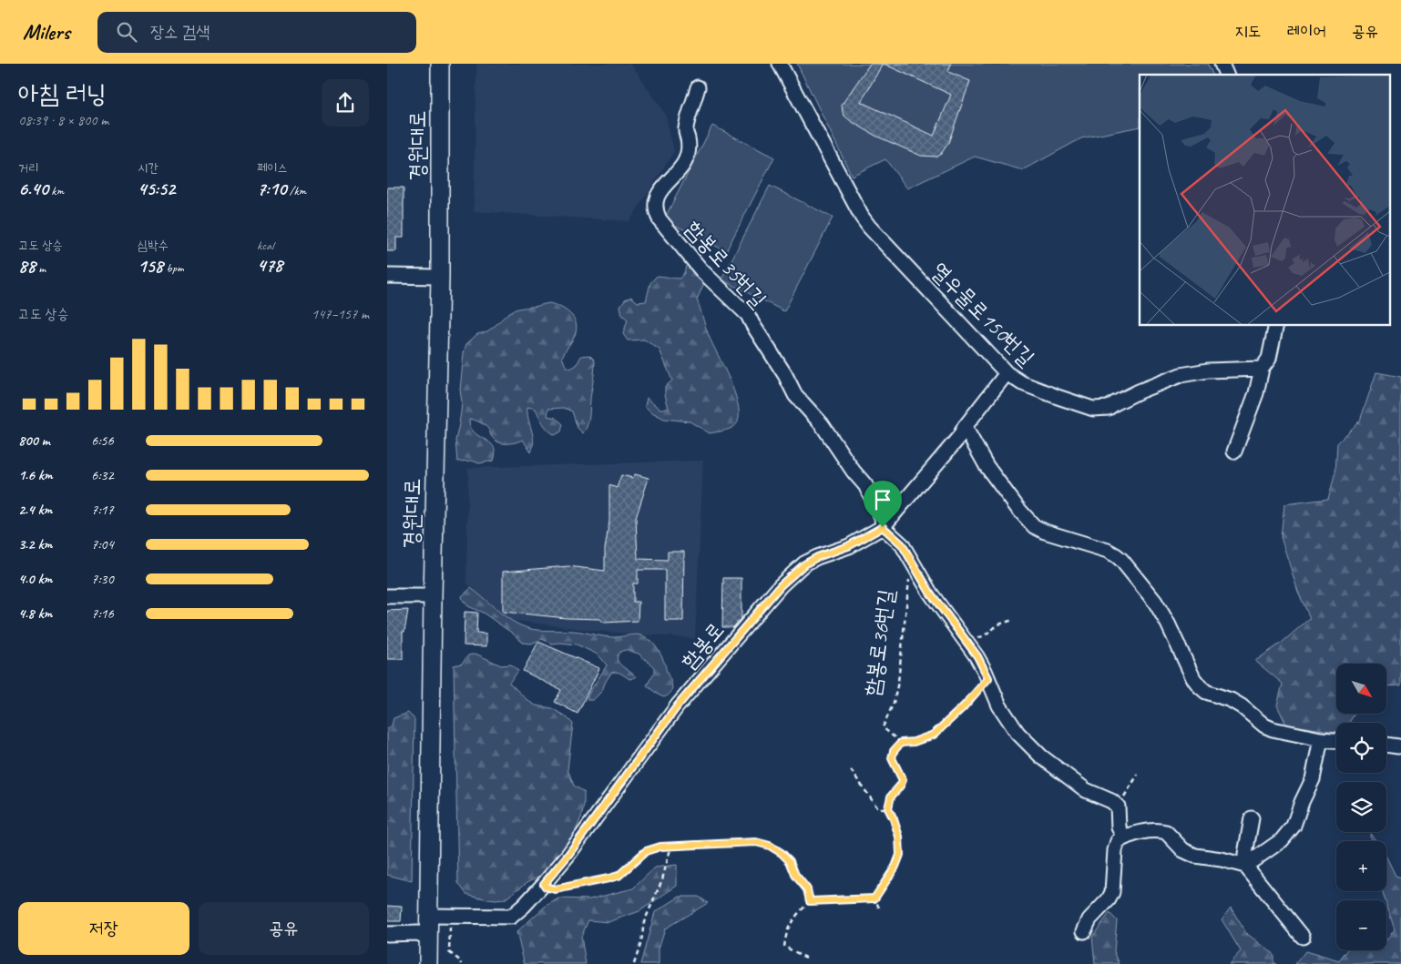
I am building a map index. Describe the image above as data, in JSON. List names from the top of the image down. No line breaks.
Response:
{"streets":{"main road":["경원대로"],"street":["함봉로35번길","열우물로150번길","함봉로36번길","함봉로"]},"crossings":[["경원대로","함봉로"],["함봉로35번길","함봉로36번길"],["함봉로35번길","함봉로"],["열우물로150번길","함봉로"],["함봉로36번길","함봉로"]],"north":"bottom right","page":{"header":"Milers","search":"장소 검색","nav":["지도","레이어","공유"],"heading":["아침 러닝","08:39 · 8 × 800 m"],"stats":[["거리","6.40 km"],["시간","45:52"],["페이스","7:10 /km"],["고도 상승","88 m"],["심박수","158 bpm"],["kcal","478"]],"chart":["고도 상승","147–157 m"],"list":[{"name":"800 m","note":"6:56"},{"name":"1.6 km","note":"6:32"},{"name":"2.4 km","note":"7:17"},{"name":"3.2 km","note":"7:04"},{"name":"4.0 km","note":"7:30"},{"name":"4.8 km","note":"7:16"}],"map_buttons":["+","−"],"buttons":["저장","공유"]}}
